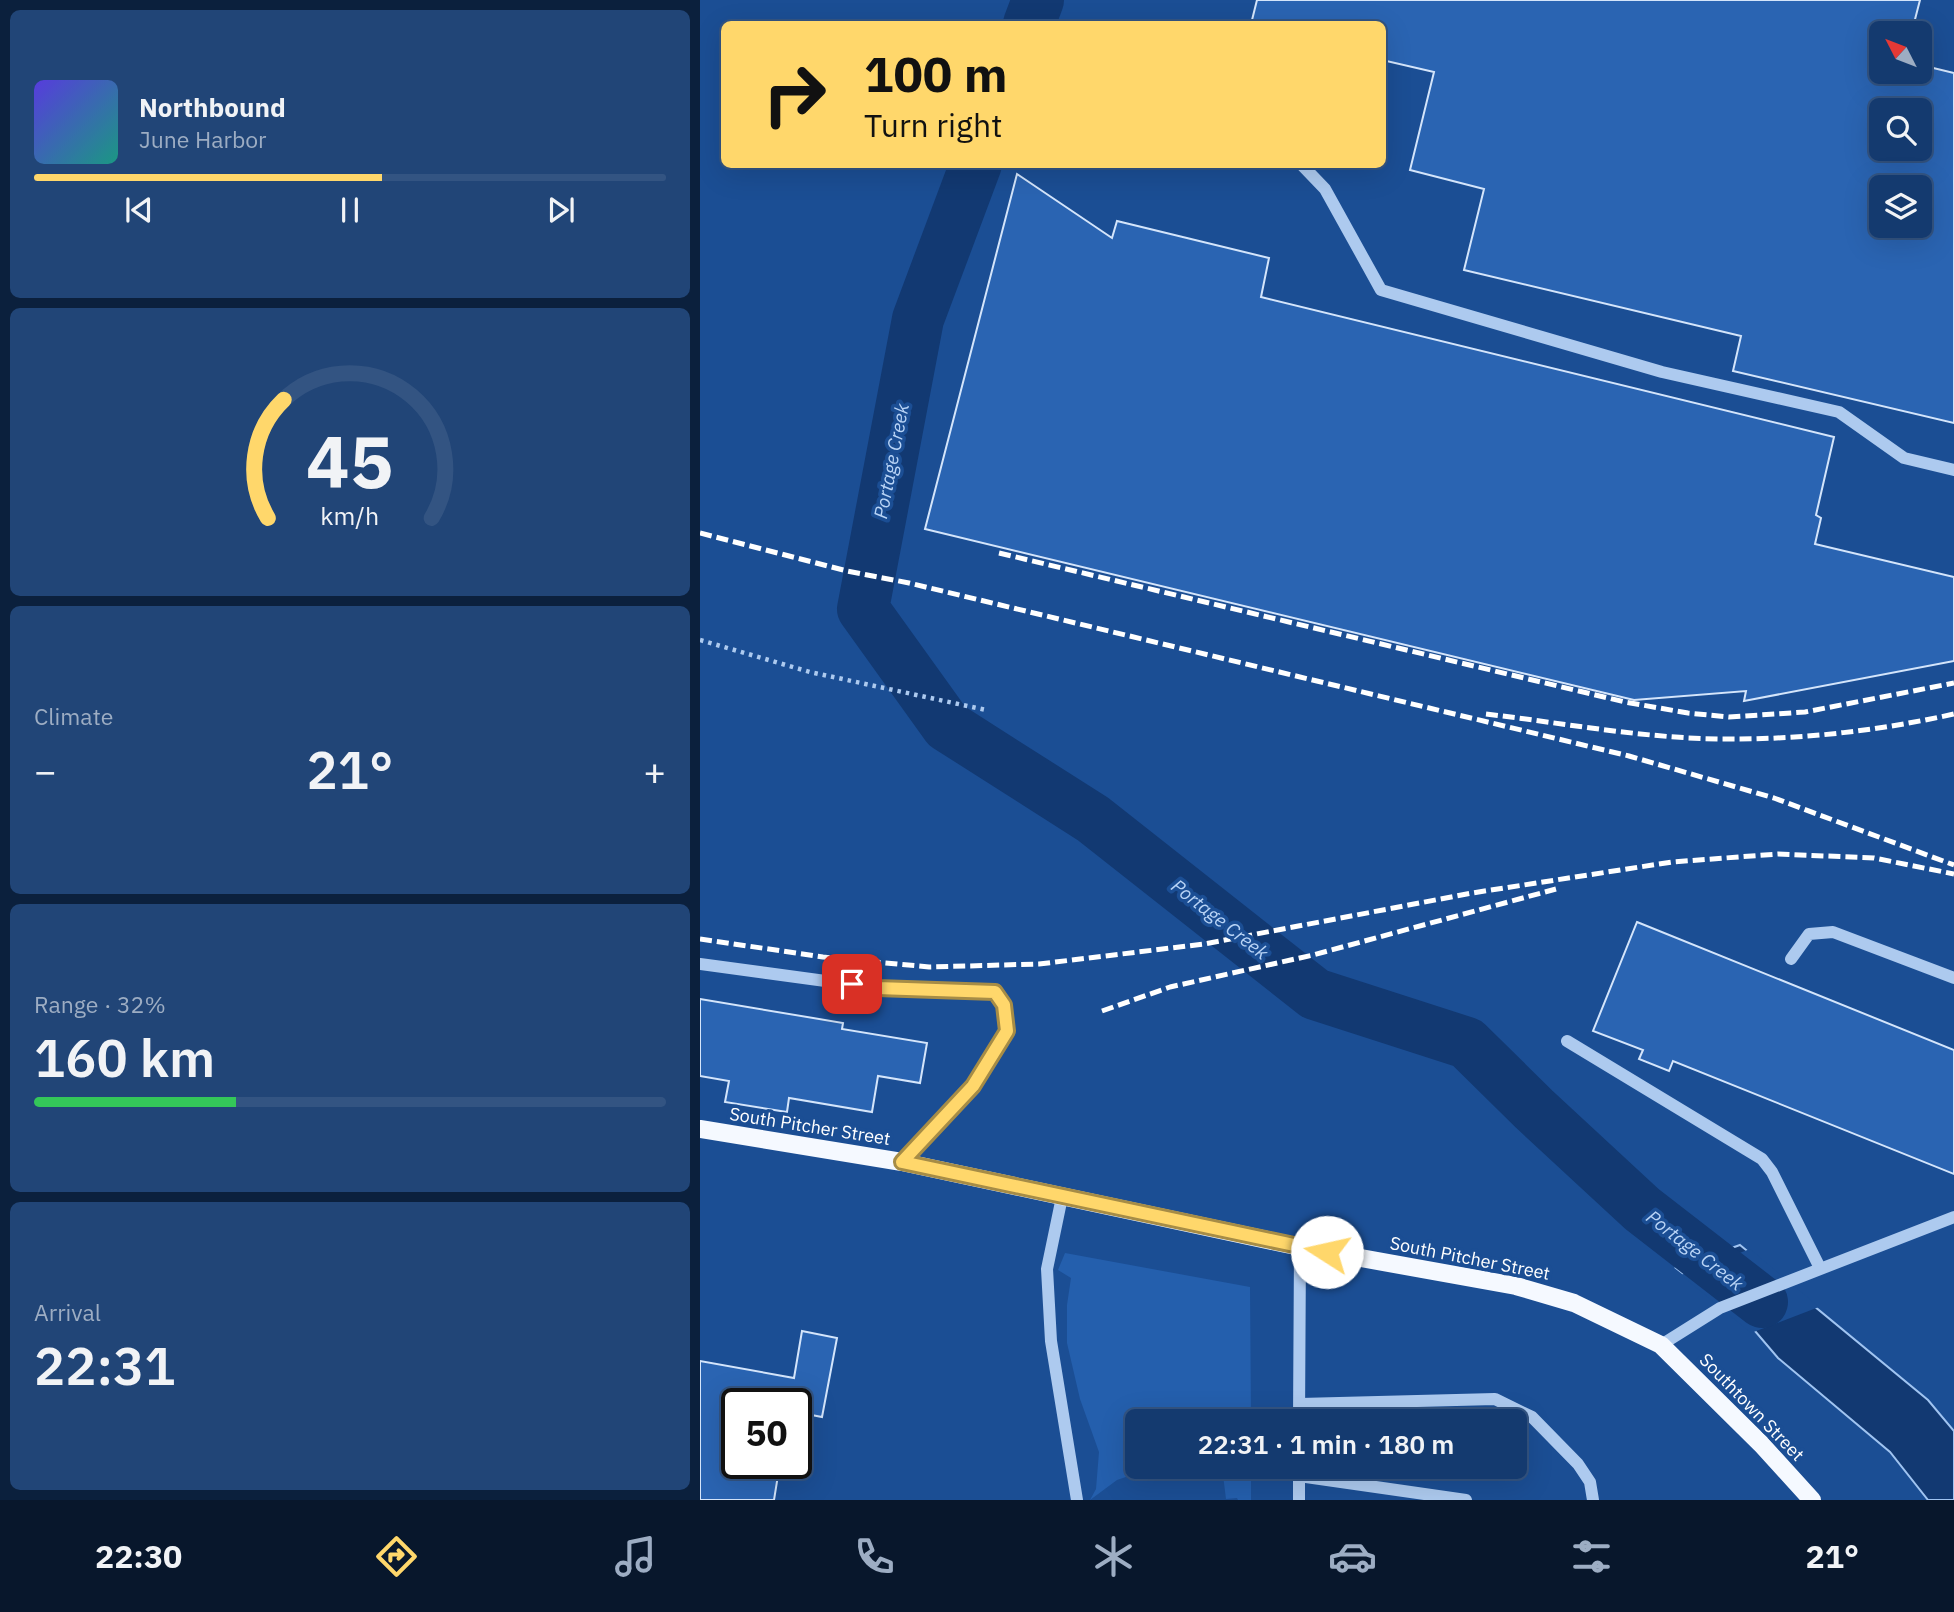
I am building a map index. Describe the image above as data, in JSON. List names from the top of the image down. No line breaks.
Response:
{"streets":{"main road":["South Pitcher Street","Southtown Street"]},"crossings":[["South Pitcher Street","Southtown Street"]],"water":["Portage Creek"],"north":"top left","page":{"turn":["100 m","Turn right"],"song":["Northbound","June Harbor"],"tile":["Climate",["Range · 32%","160 km"],["Arrival","22:31"]],"heat":["−","21°","+"],"limit":"50","trip":"22:31 · 1 min · 180 m","tabs":["22:30","21°"],"gauge":["45","km/h"]}}
